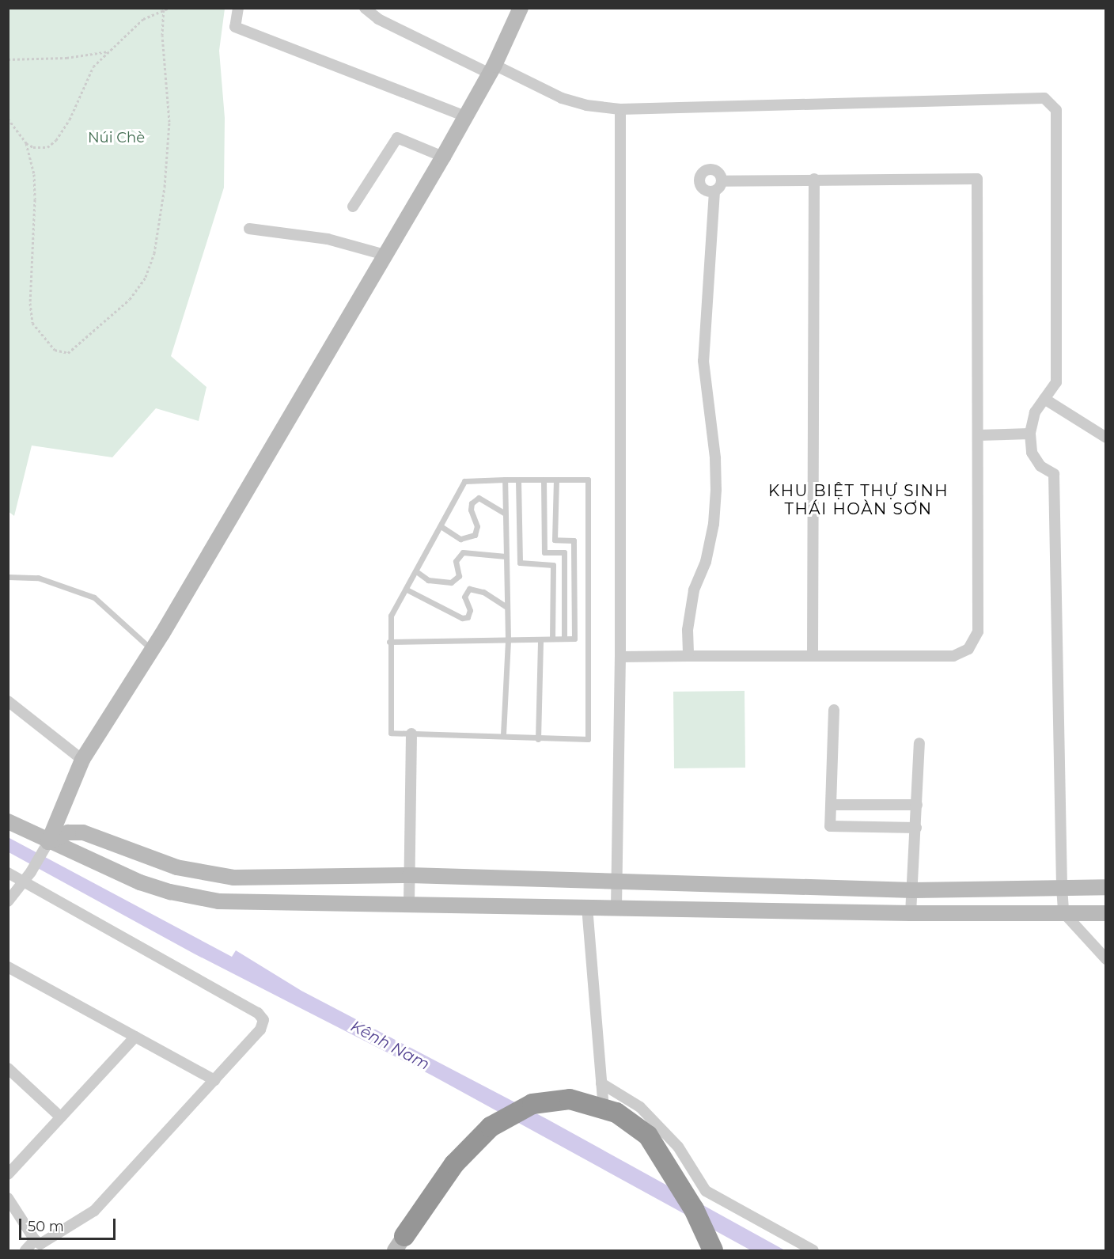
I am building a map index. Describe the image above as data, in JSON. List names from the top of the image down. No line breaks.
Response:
{"districts":["KHU BIỆT THỰ SINH THÁI HOÀN SƠN"],"water":["Kênh Nam"],"parks":["Núi Chè"],"scale_bar":"50 m"}
